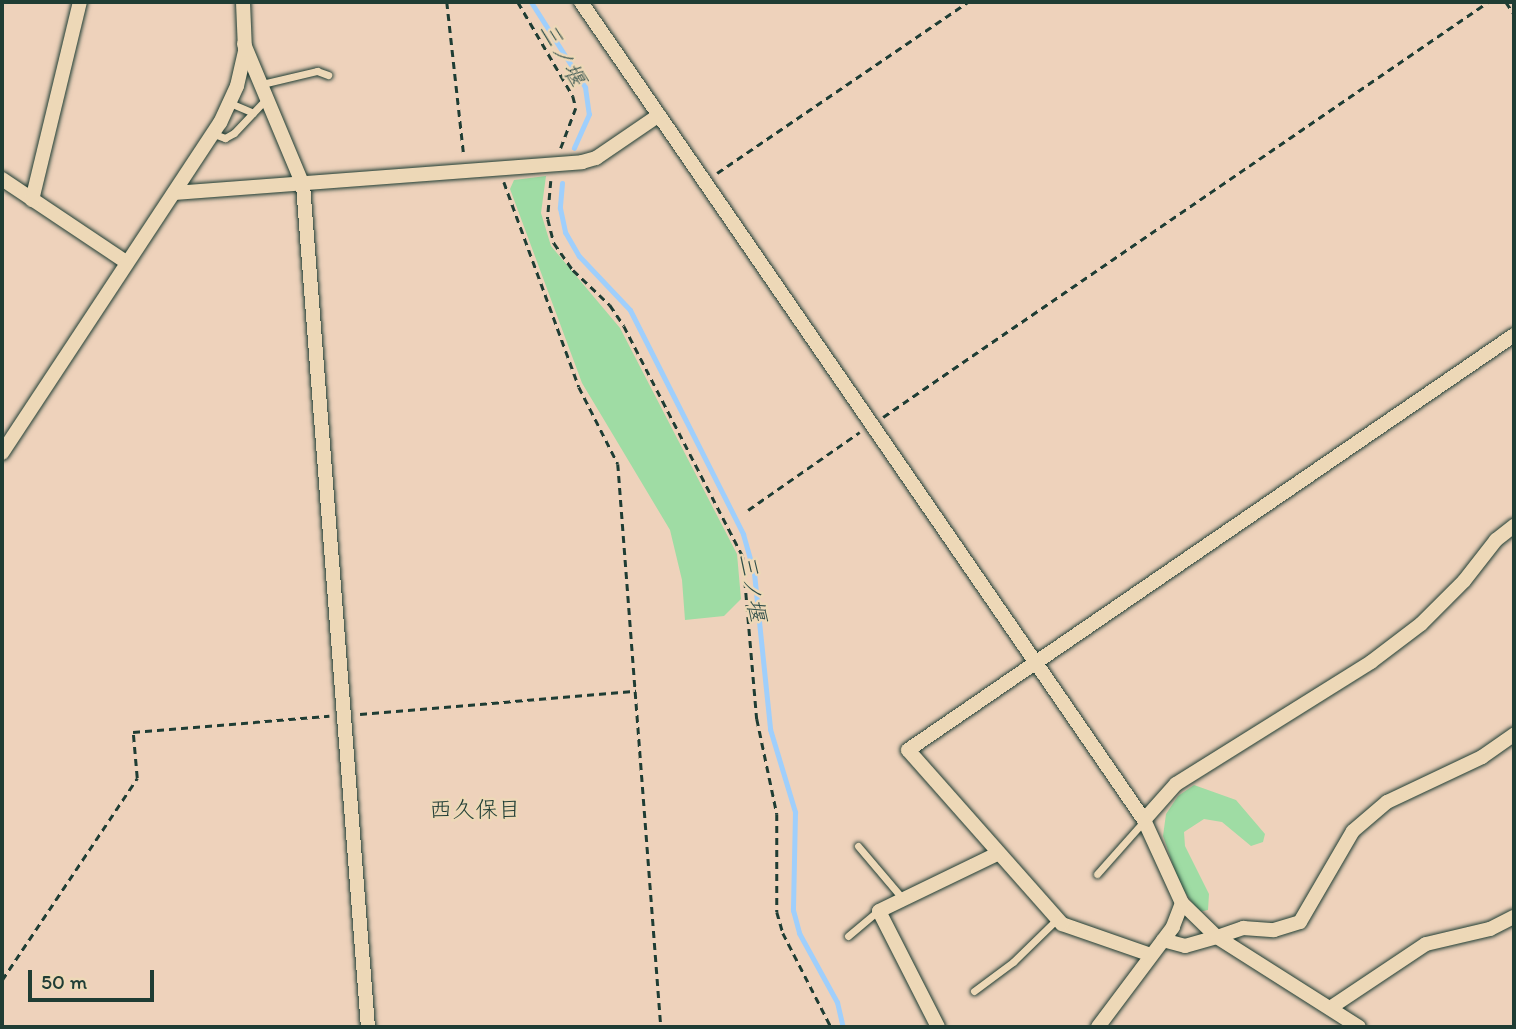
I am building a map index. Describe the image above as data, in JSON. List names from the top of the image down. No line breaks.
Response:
{"districts":["西久保目"],"water":["三ノ堰"],"scale_bar":"50 m"}
